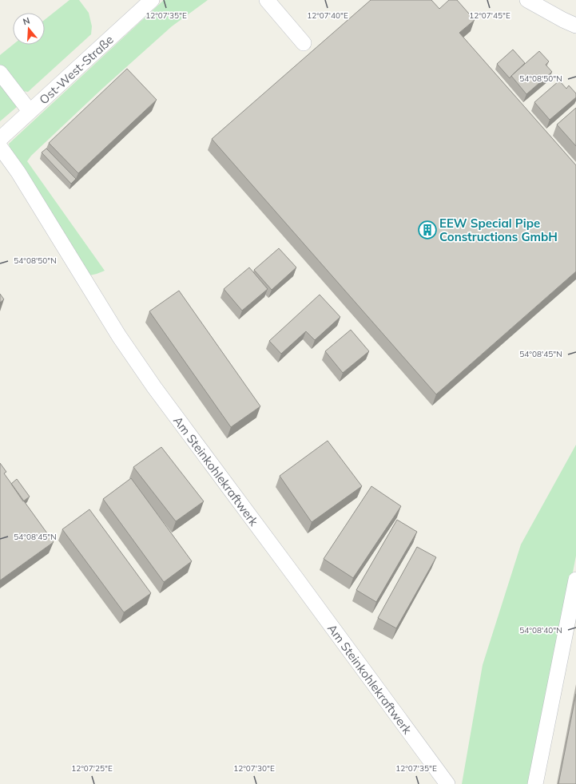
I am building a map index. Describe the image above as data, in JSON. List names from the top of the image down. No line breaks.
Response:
{"streets":{"street":["Ost-West-Straße","Am Steinkohlekraftwerk"]},"places":{"building":["EEW Special Pipe Constructions GmbH"]},"north":"top","coordinates":["12°07'35\"E","12°07'40\"E","12°07'45\"E","54°08'50\"N","54°08'45\"N","54°08'40\"N","12°07'25\"E","12°07'30\"E"]}
